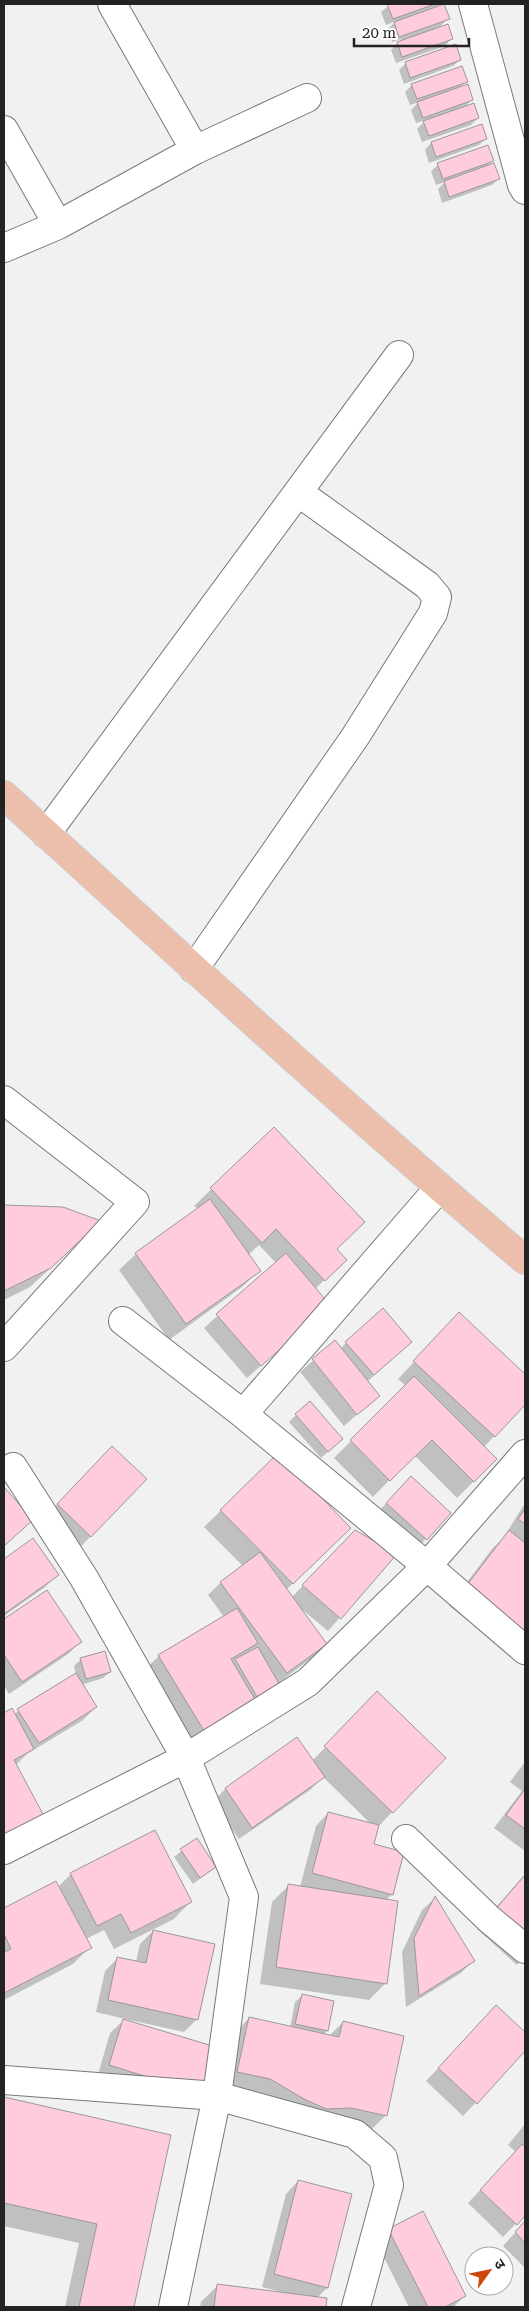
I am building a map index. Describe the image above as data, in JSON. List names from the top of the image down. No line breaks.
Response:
{"scale_bar":"20 m","north":"top right"}
